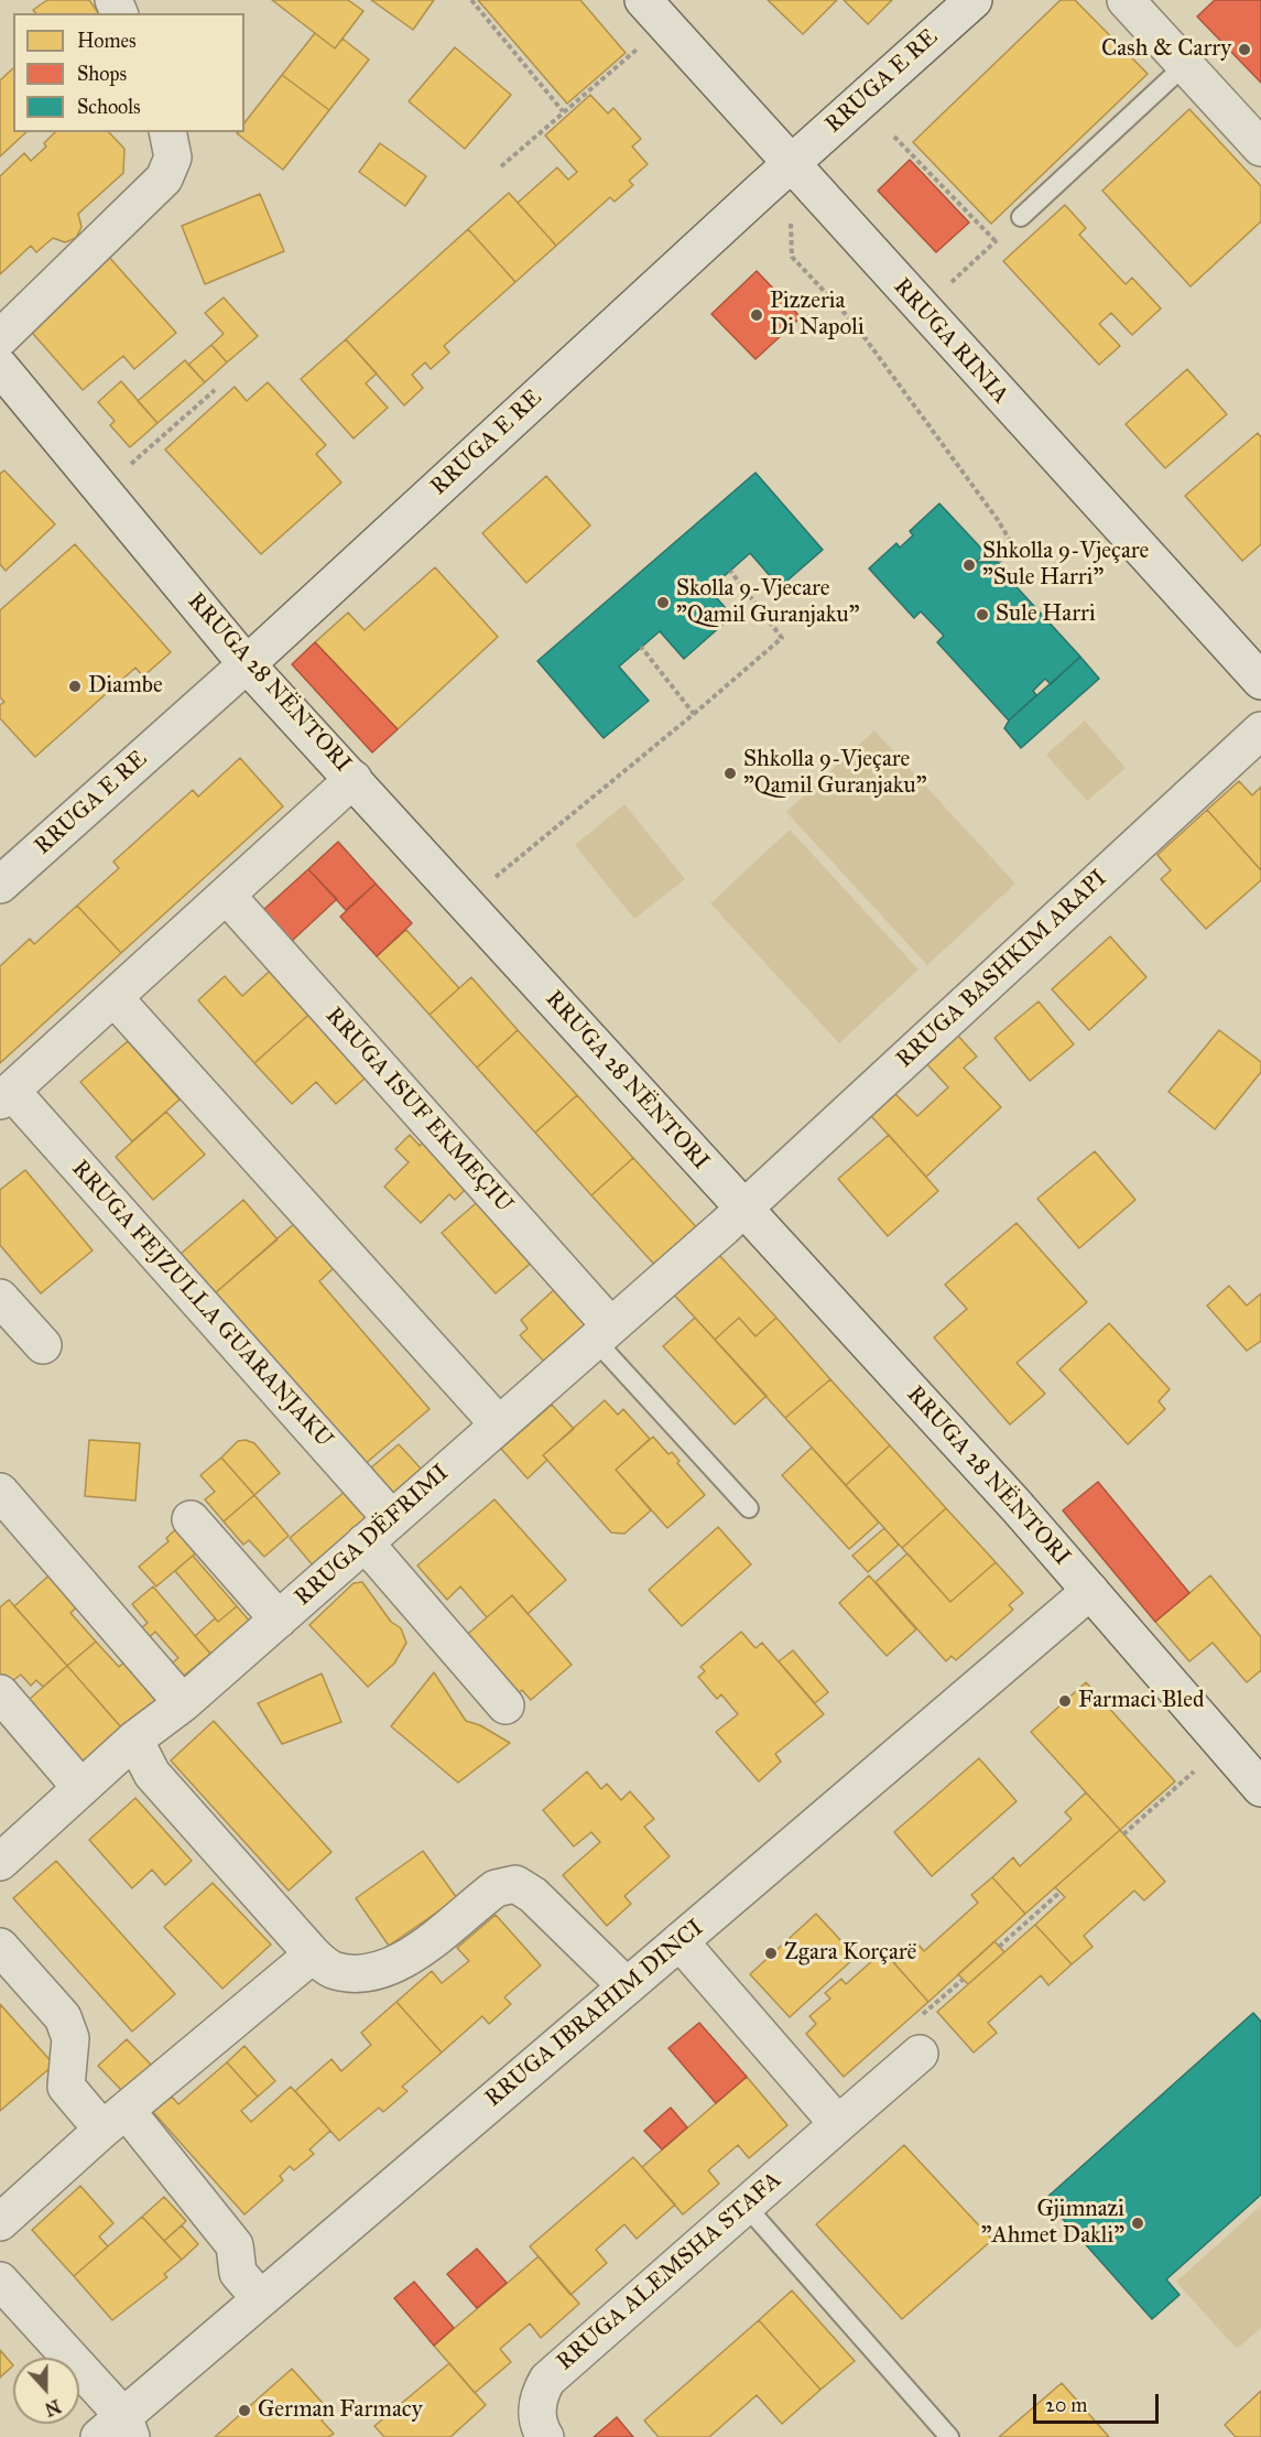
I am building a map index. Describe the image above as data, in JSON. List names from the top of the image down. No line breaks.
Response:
{"streets":{"street":["RRUGA E RE","RRUGA RINIA","RRUGA 28 NËNTORI","RRUGA BASHKIM ARAPI","RRUGA ISUF EKMEÇIU","RRUGA FEJZULLA GUARANJAKU","RRUGA DËFRIMI","RRUGA IBRAHIM DINCI","RRUGA ALEMSHA STAFA"]},"crossings":[["RRUGA E RE","RRUGA RINIA"],["RRUGA E RE","RRUGA 28 NËNTORI"],["RRUGA 28 NËNTORI","RRUGA BASHKIM ARAPI"],["RRUGA 28 NËNTORI","RRUGA DËFRIMI"],["RRUGA 28 NËNTORI","RRUGA IBRAHIM DINCI"],["RRUGA BASHKIM ARAPI","RRUGA DËFRIMI"],["RRUGA ISUF EKMEÇIU","RRUGA DËFRIMI"],["RRUGA FEJZULLA GUARANJAKU","RRUGA DËFRIMI"]],"places":["Cash & Carry","Pizzeria Di Napoli","Shkolla 9-Vjeçare \"Sule Harri\"","Skolla 9-Vjecare \"Qamil Guranjaku\"","Sule Harri","Diambe","Shkolla 9-Vjeçare \"Qamil Guranjaku\"","Farmaci Bled","Zgara Korçarë","Gjimnazi \"Ahmet Dakli\"","German Farmacy"],"legend":["Homes","Shops","Schools"],"scale_bar":"20 m","north":"bottom"}
